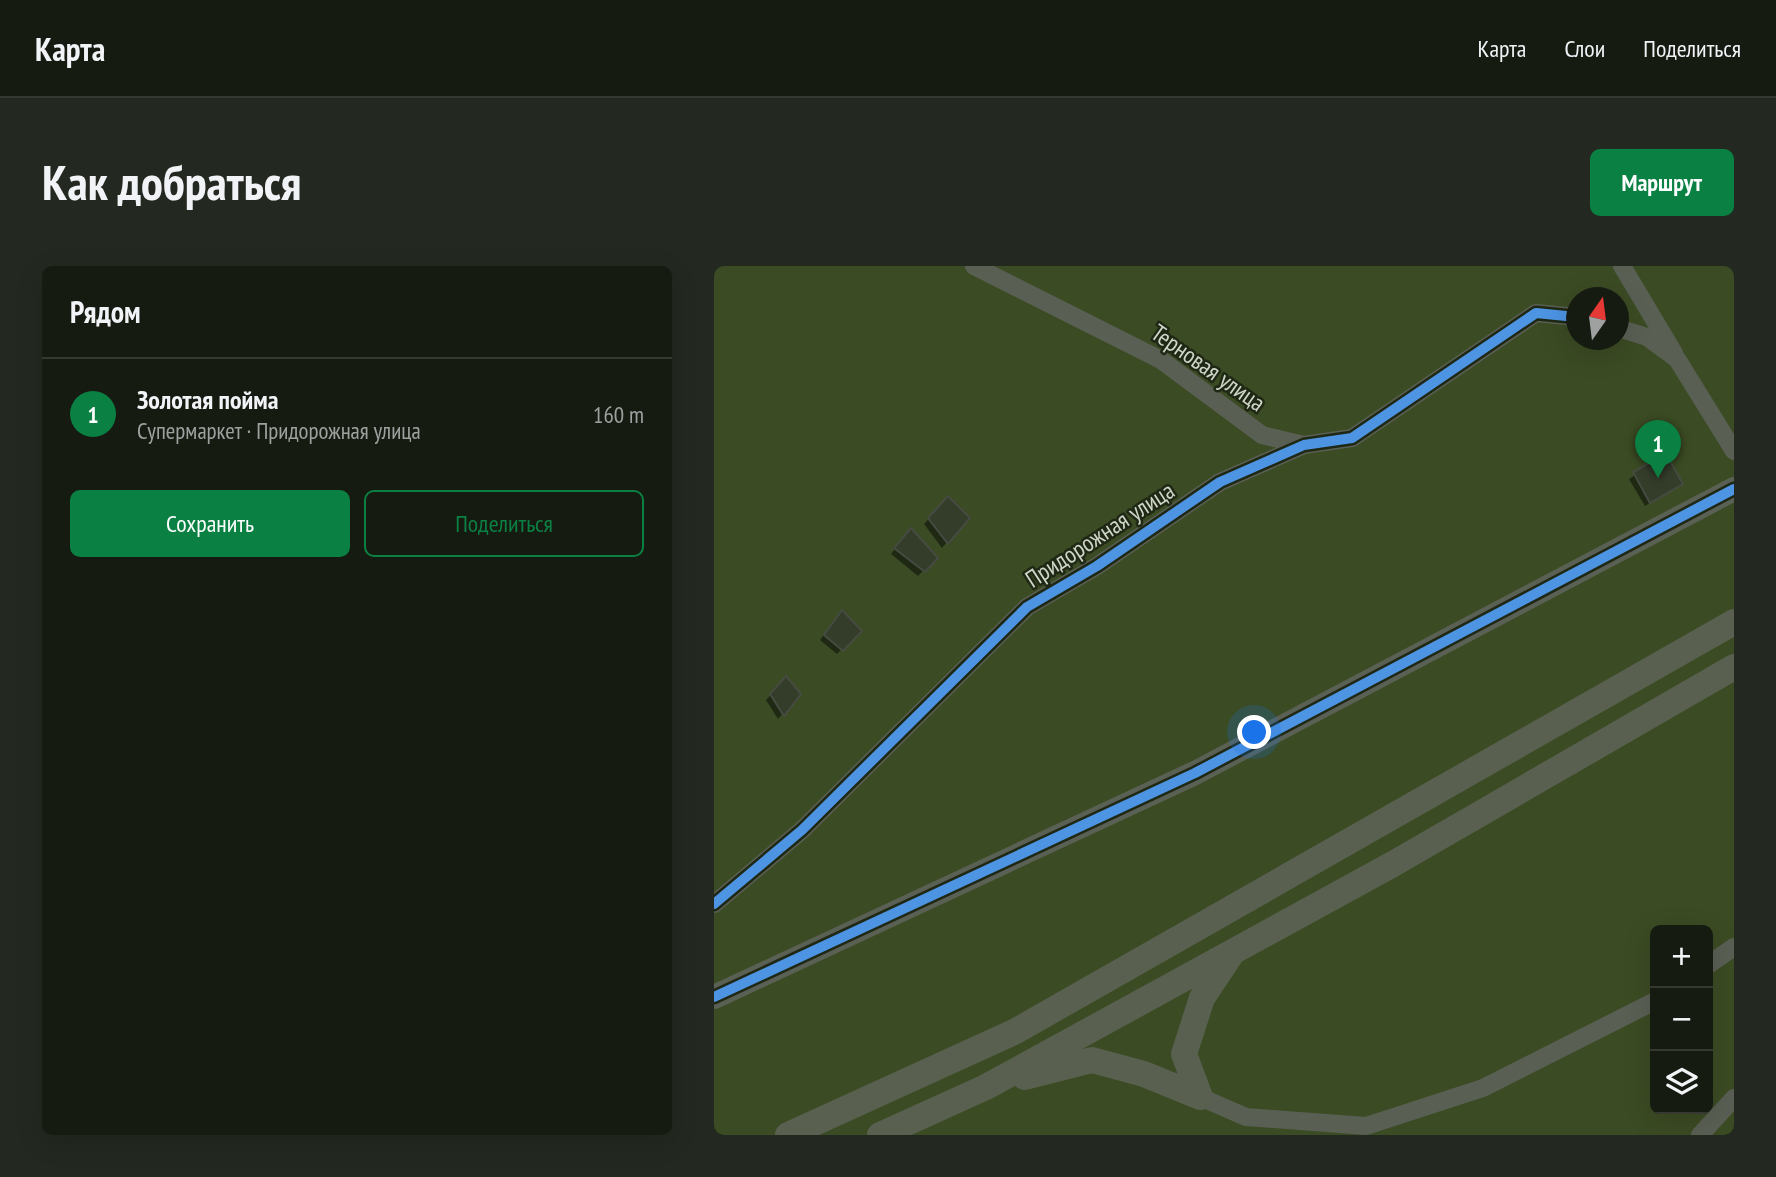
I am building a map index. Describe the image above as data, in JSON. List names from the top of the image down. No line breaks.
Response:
{"streets":{"street":["Терновая улица","Придорожная улица"]},"crossings":[["Терновая улица","Придорожная улица"]],"north":"top","page":{"header":"Карта","nav":["Карта","Слои","Поделиться"],"buttons":["Маршрут",["Сохранить","Поделиться"]],"title":"Как добраться","heading":"Рядом","list":[{"mark":"1","name":"Золотая пойма","note":"Супермаркет · Придорожная улица","value":"160 m"}],"pins":"1","map_buttons":["+","−"]}}
